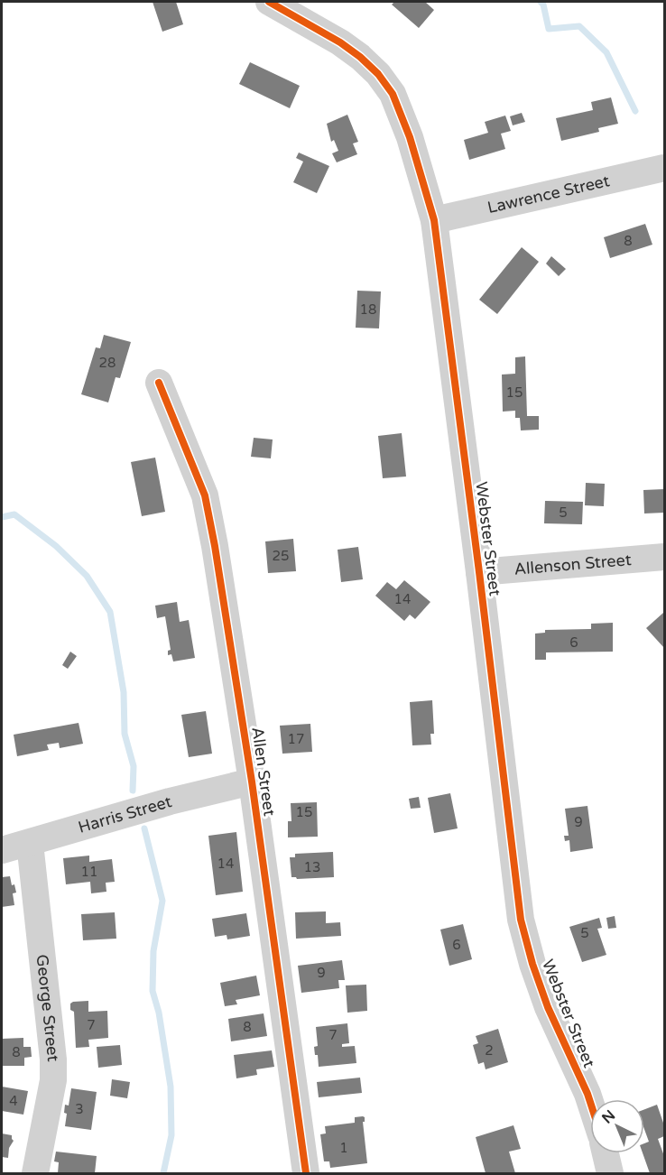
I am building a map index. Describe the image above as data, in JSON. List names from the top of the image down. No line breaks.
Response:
{"streets":{"street":["Lawrence Street","Webster Street","Allenson Street","Allen Street","Harris Street","George Street"]},"crossings":[["Lawrence Street","Webster Street"],["Webster Street","Allenson Street"],["Allen Street","Harris Street"],["Harris Street","George Street"]],"house_numbers":["8","18","28","15","5","25","14","6","17","15","9","14","13","11","5","6","9","7","8","7","2","8","4","3","1"],"north":"top left"}
